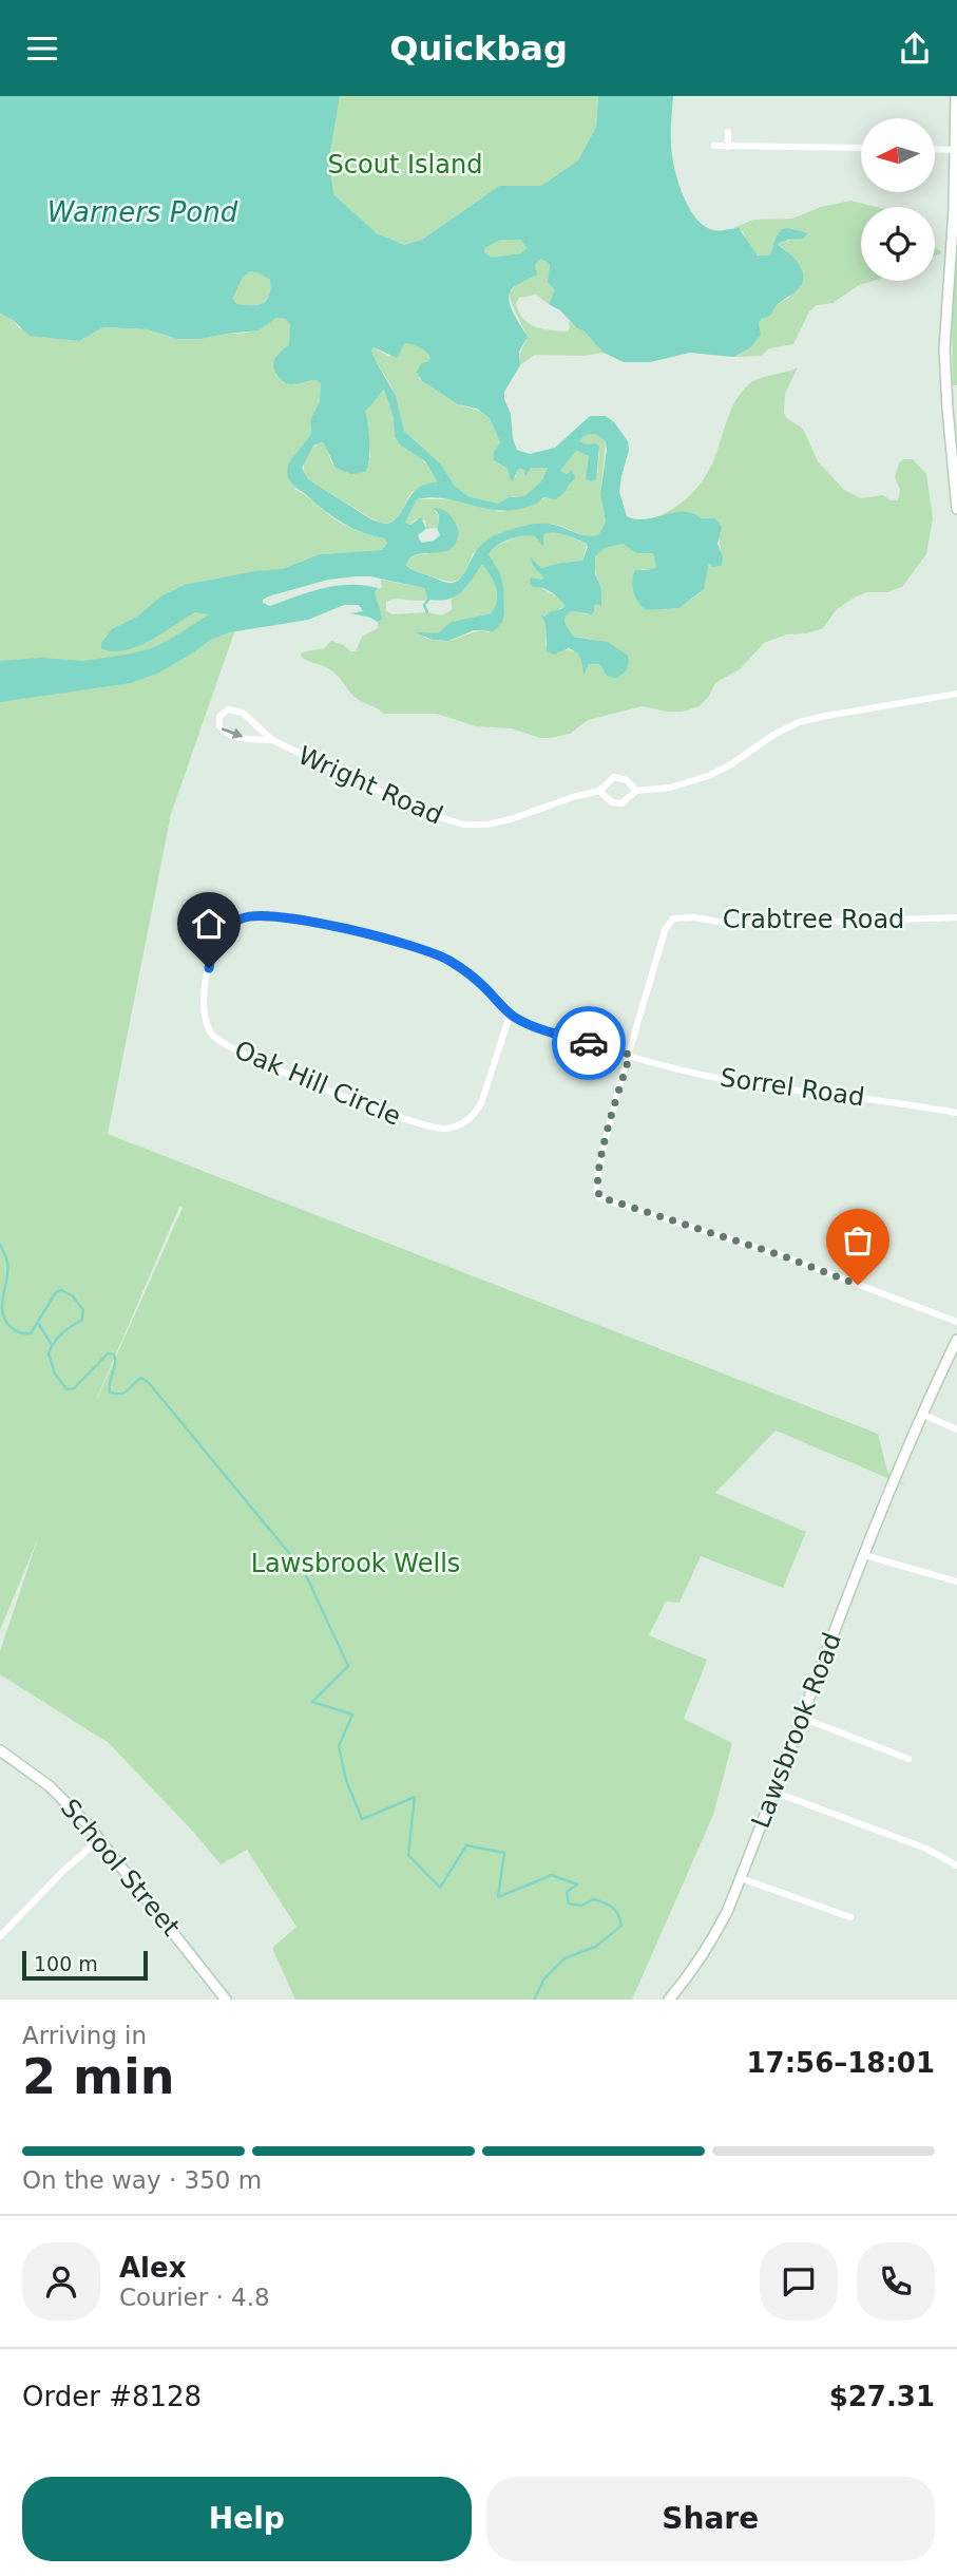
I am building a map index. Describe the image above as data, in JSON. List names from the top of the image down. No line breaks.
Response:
{"streets":{"street":["Wright Road","Crabtree Road","Oak Hill Circle","Sorrel Road","Lawsbrook Road","School Street"]},"crossings":[["Crabtree Road","Oak Hill Circle"],["Crabtree Road","Sorrel Road"],["Oak Hill Circle","Sorrel Road"]],"water":["Warners Pond"],"parks":["Scout Island","Lawsbrook Wells"],"scale_bar":"100 m","north":"left","page":{"header":"Quickbag","scale":"100 m","heading":["2 min","Arriving in","17:56–18:01"],"panel":["Alex","Courier · 4.8","Order #8128","$27.31"],"bar":"On the way · 350 m","buttons":["Help","Share"]}}
